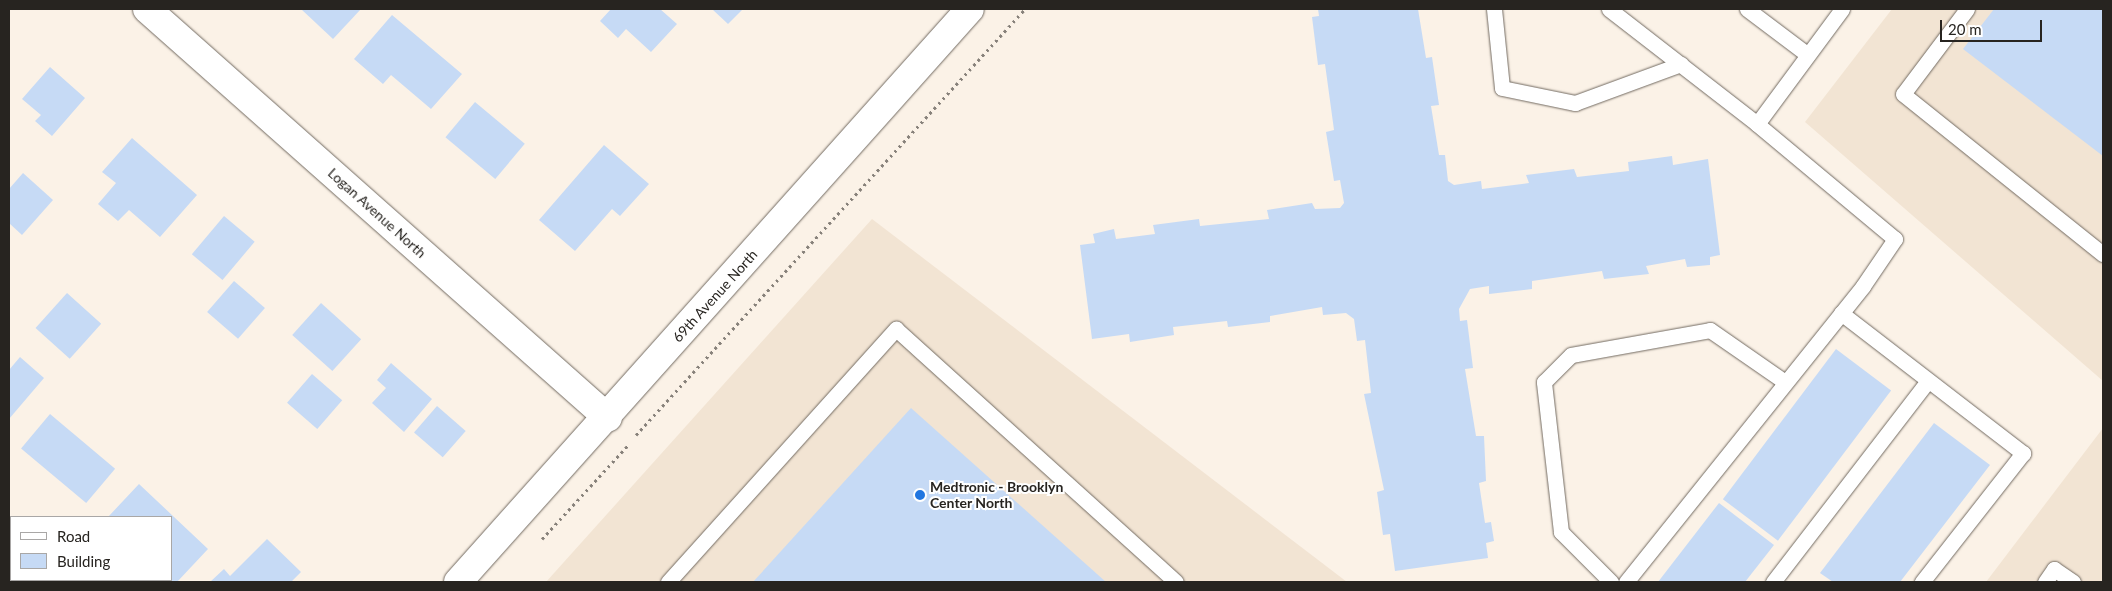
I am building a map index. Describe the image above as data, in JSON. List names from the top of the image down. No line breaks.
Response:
{"streets":{"street":["Logan Avenue North","69th Avenue North"]},"crossings":[["Logan Avenue North","69th Avenue North"]],"places":["Medtronic - Brooklyn Center North"],"legend":["Road","Building"],"scale_bar":"20 m"}
